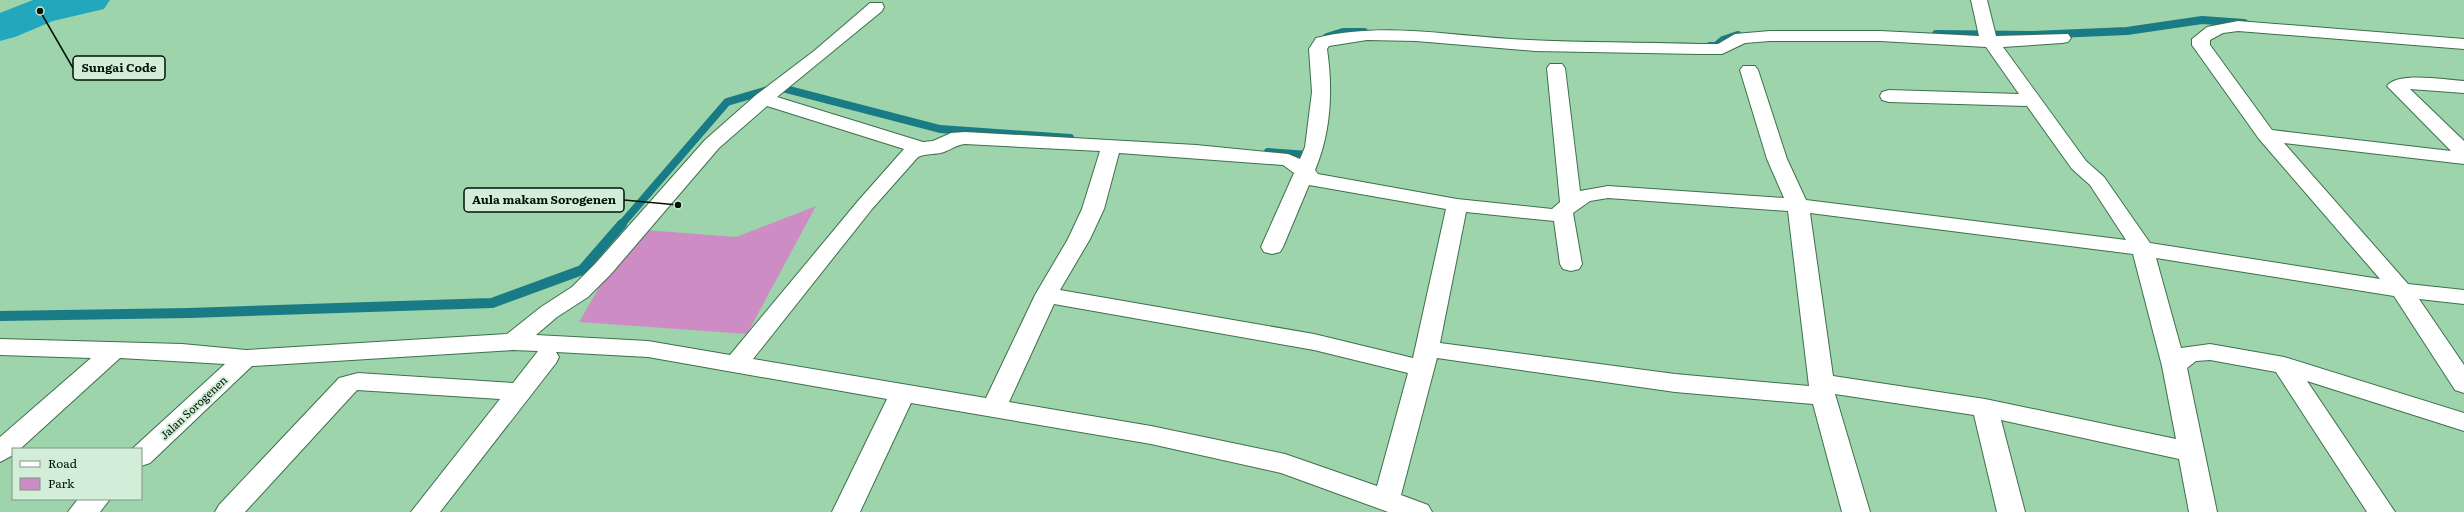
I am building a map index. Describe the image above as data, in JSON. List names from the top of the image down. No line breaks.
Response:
{"streets":{"street":["Jalan Sorogenen"]},"places":["Sungai Code","Aula makam Sorogenen"],"legend":["Road","Park"]}
